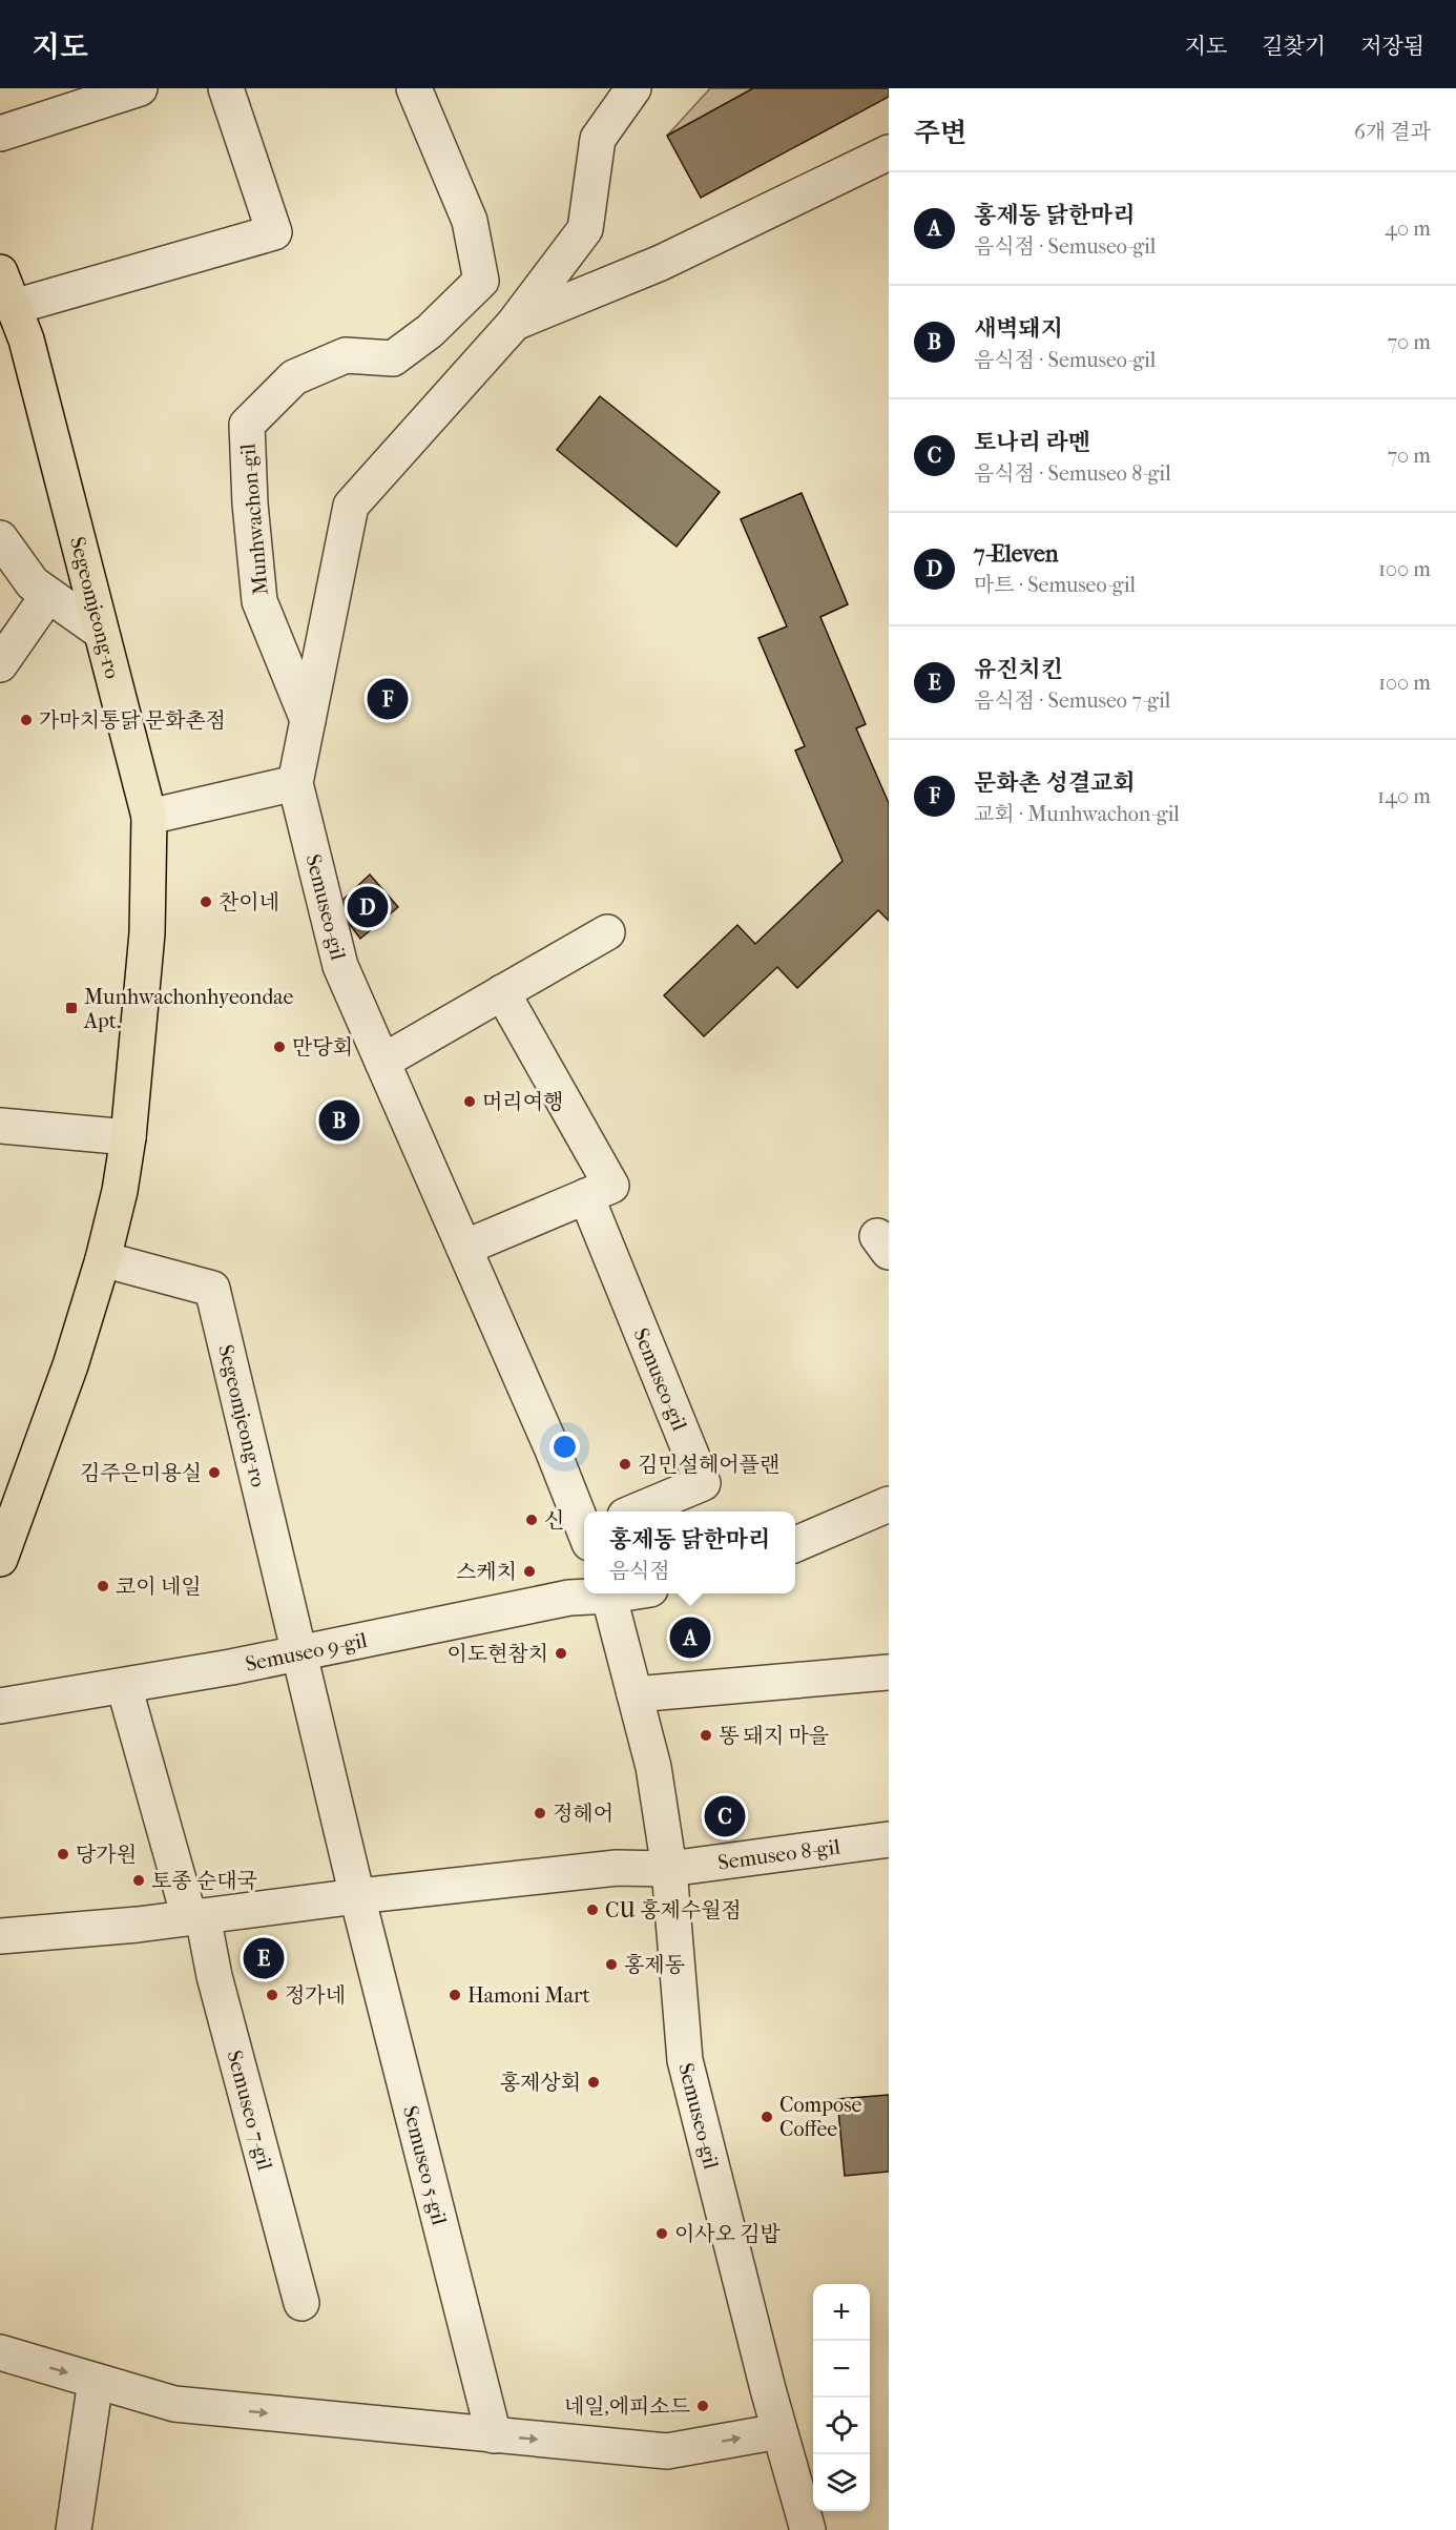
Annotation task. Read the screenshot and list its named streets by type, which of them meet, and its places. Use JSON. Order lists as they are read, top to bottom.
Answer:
{
  "streets": {
    "main road": ["Segeomjeong-ro"],
    "street": [
      "Munhwachon-gil",
      "Semuseo-gil",
      "Semuseo 9-gil",
      "Semuseo 8-gil",
      "Semuseo 7-gil",
      "Semuseo 5-gil"
    ]
  },
  "crossings": [
    ["Segeomjeong-ro", "Semuseo 9-gil"],
    ["Semuseo-gil", "Semuseo 8-gil"],
    ["Semuseo 9-gil", "Semuseo 7-gil"]
  ],
  "places": {
    "other": [
      "가마치통닭 문화촌점",
      "찬이네",
      "만당회",
      "머리여행",
      "김민설헤어플랜",
      "김주은미용실",
      "신",
      "스케치",
      "코이 네일",
      "이도현참치",
      "똥 돼지 마을",
      "정헤어",
      "당가원",
      "토종 순대국",
      "CU 홍제수월점",
      "홍제동",
      "정가네",
      "Hamoni Mart",
      "홍제상회",
      "Compose Coffee",
      "이사오 김밥",
      "네일,에피소드"
    ],
    "transit": ["Munhwachonhyeondae Apt."]
  },
  "page": {
    "header": "지도",
    "nav": ["지도", "길찾기", "저장됨"],
    "heading": ["주변", "6개 결과"],
    "list": [
      {
        "mark": "A",
        "name": "홍제동 닭한마리",
        "note": "음식점 · Semuseo-gil",
        "value": "40 m"
      },
      {
        "mark": "B",
        "name": "새벽돼지",
        "note": "음식점 · Semuseo-gil",
        "value": "70 m"
      },
      {
        "mark": "C",
        "name": "토나리 라멘",
        "note": "음식점 · Semuseo 8-gil",
        "value": "70 m"
      },
      {
        "mark": "D",
        "name": "7-Eleven",
        "note": "마트 · Semuseo-gil",
        "value": "100 m"
      },
      {
        "mark": "E",
        "name": "유진치킨",
        "note": "음식점 · Semuseo 7-gil",
        "value": "100 m"
      },
      {
        "mark": "F",
        "name": "문화촌 성결교회",
        "note": "교회 · Munhwachon-gil",
        "value": "140 m"
      }
    ],
    "pins": [
      "F",
      "D",
      "B",
      "A",
      "C",
      "E"
    ],
    "popup": ["홍제동 닭한마리", "음식점"],
    "map_buttons": ["+", "−"]
  }
}
